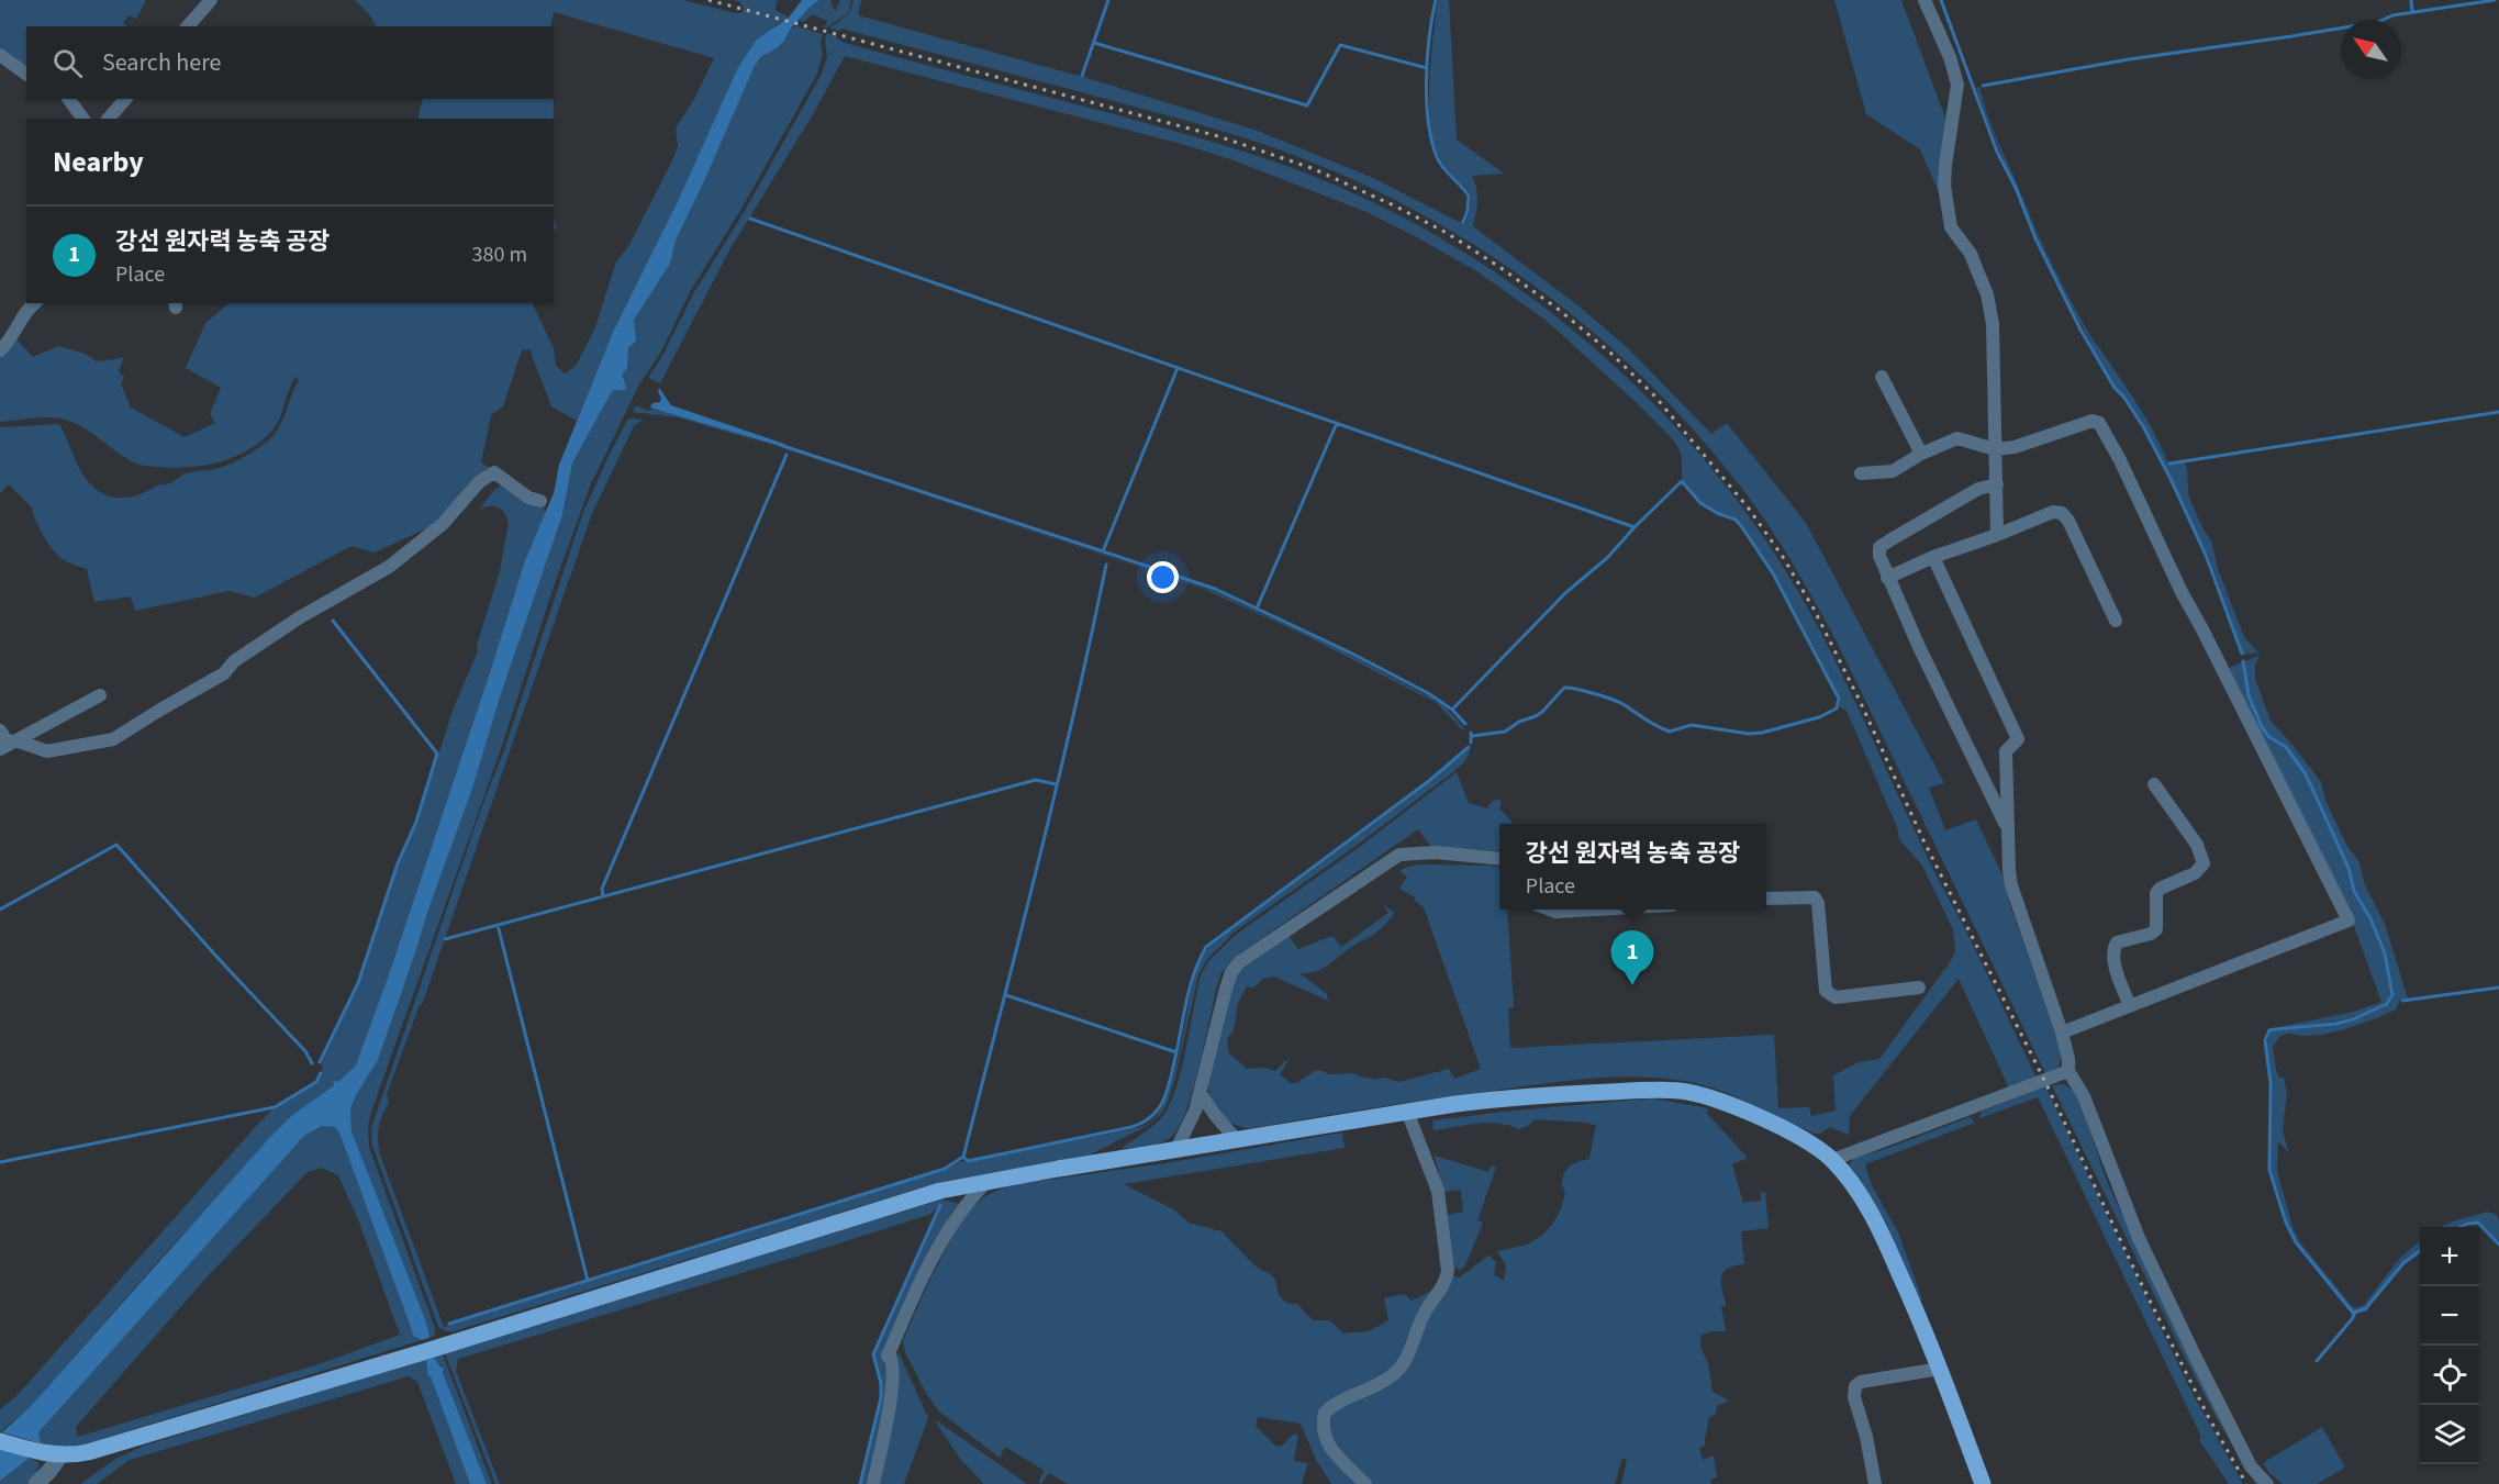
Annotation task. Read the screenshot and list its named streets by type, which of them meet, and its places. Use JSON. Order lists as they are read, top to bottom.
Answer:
{
  "north": "top left",
  "page": {
    "search": "Search here",
    "heading": "Nearby",
    "list": [
      {
        "mark": "1",
        "name": "강선 원자력 농축 공장",
        "note": "Place",
        "value": "380 m"
      }
    ],
    "popup": ["강선 원자력 농축 공장", "Place"],
    "pins": "1",
    "map_buttons": ["+", "−"]
  }
}
